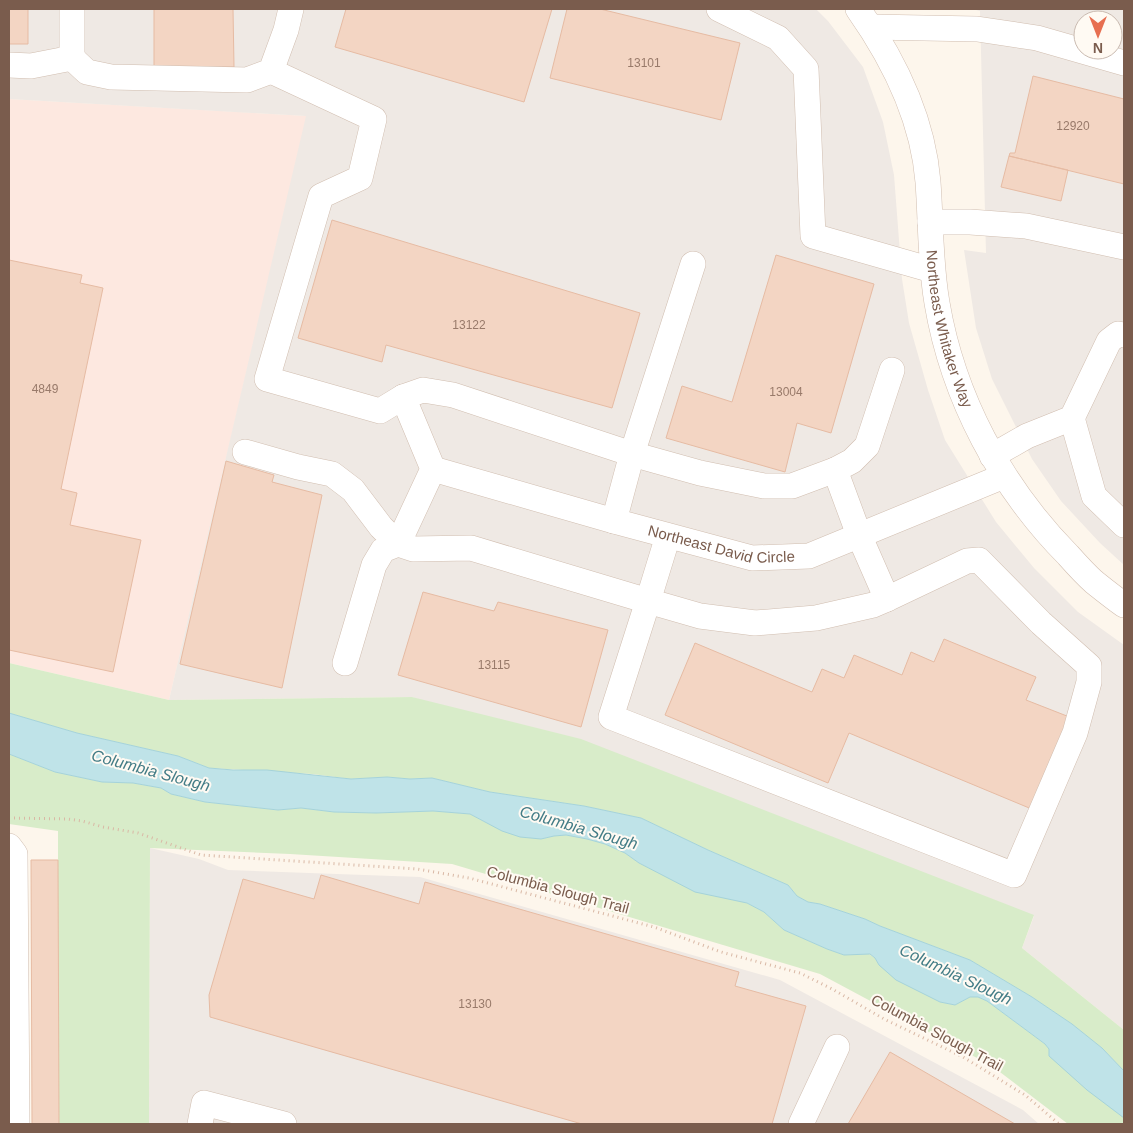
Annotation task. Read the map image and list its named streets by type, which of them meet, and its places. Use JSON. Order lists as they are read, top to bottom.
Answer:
{
  "streets": {
    "street": ["Northeast Whitaker Way", "Northeast David Circle"],
    "path": ["Columbia Slough Trail"]
  },
  "crossings": [
    ["Northeast Whitaker Way", "Northeast David Circle"]
  ],
  "water": ["Columbia Slough"],
  "house_numbers": [
    "13101",
    "12920",
    "13122",
    "4849",
    "13004",
    "13115",
    "13130"
  ],
  "north": "bottom"
}
